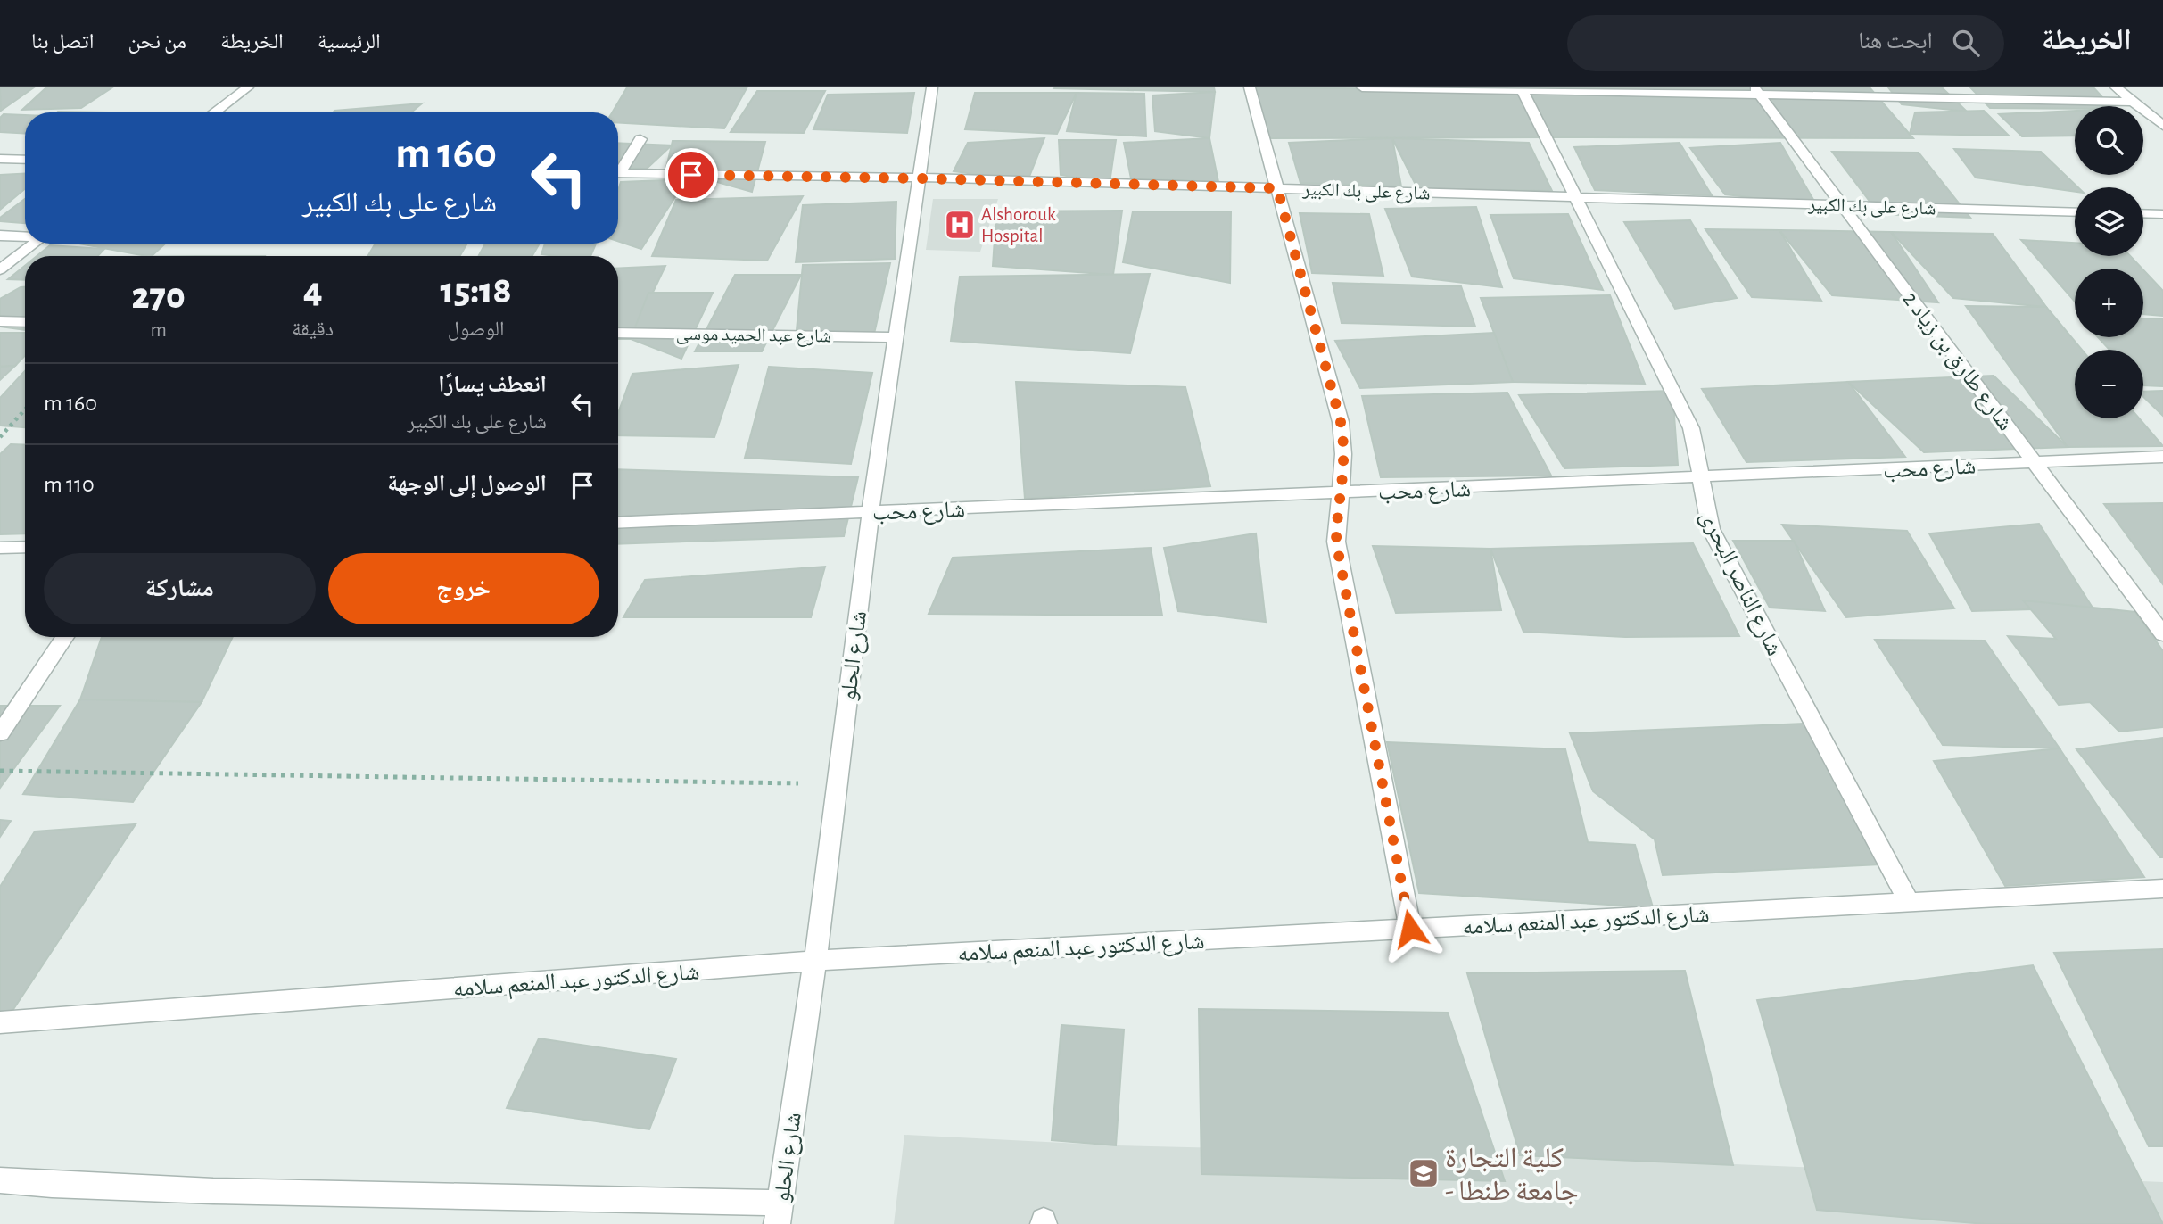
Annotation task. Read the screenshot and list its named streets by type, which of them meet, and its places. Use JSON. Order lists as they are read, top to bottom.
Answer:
{
  "streets": {
    "street": [
      "شارع على بك الكبير",
      "شارع عبد الحميد موسى",
      "شارع طارق بن زياد 2",
      "شارع محب",
      "شارع الناصر البحرى",
      "شارع الحلو",
      "شارع الدكتور عبد المنعم سلامه"
    ]
  },
  "crossings": [
    ["شارع على بك الكبير", "شارع طارق بن زياد 2"],
    ["شارع على بك الكبير", "شارع الناصر البحرى"],
    ["شارع على بك الكبير", "شارع الحلو"],
    ["شارع عبد الحميد موسى", "شارع الحلو"],
    ["شارع طارق بن زياد 2", "شارع محب"],
    ["شارع محب", "شارع الناصر البحرى"],
    ["شارع محب", "شارع الحلو"],
    ["شارع الناصر البحرى", "شارع الدكتور عبد المنعم سلامه"],
    ["شارع الحلو", "شارع الدكتور عبد المنعم سلامه"]
  ],
  "places": {
    "hospital": ["Alshorouk Hospital"],
    "school or university": ["كلية التجارة - جامعة طنطا"]
  },
  "page": {
    "header": "الخريطة",
    "search": "ابحث هنا",
    "nav": [
      "الرئيسية",
      "الخريطة",
      "من نحن",
      "اتصل بنا"
    ],
    "map_buttons": ["+", "−"],
    "turn": ["160 m", "شارع على بك الكبير"],
    "eta": [
      "15:18",
      "الوصول",
      "4",
      "دقيقة",
      "270",
      "m"
    ],
    "list": [
      {
        "name": "انعطف يسارًا",
        "note": "شارع على بك الكبير",
        "value": "160 m"
      },
      {
        "name": "الوصول إلى الوجهة",
        "value": "110 m"
      }
    ],
    "buttons": ["خروج", "مشاركة"]
  }
}
